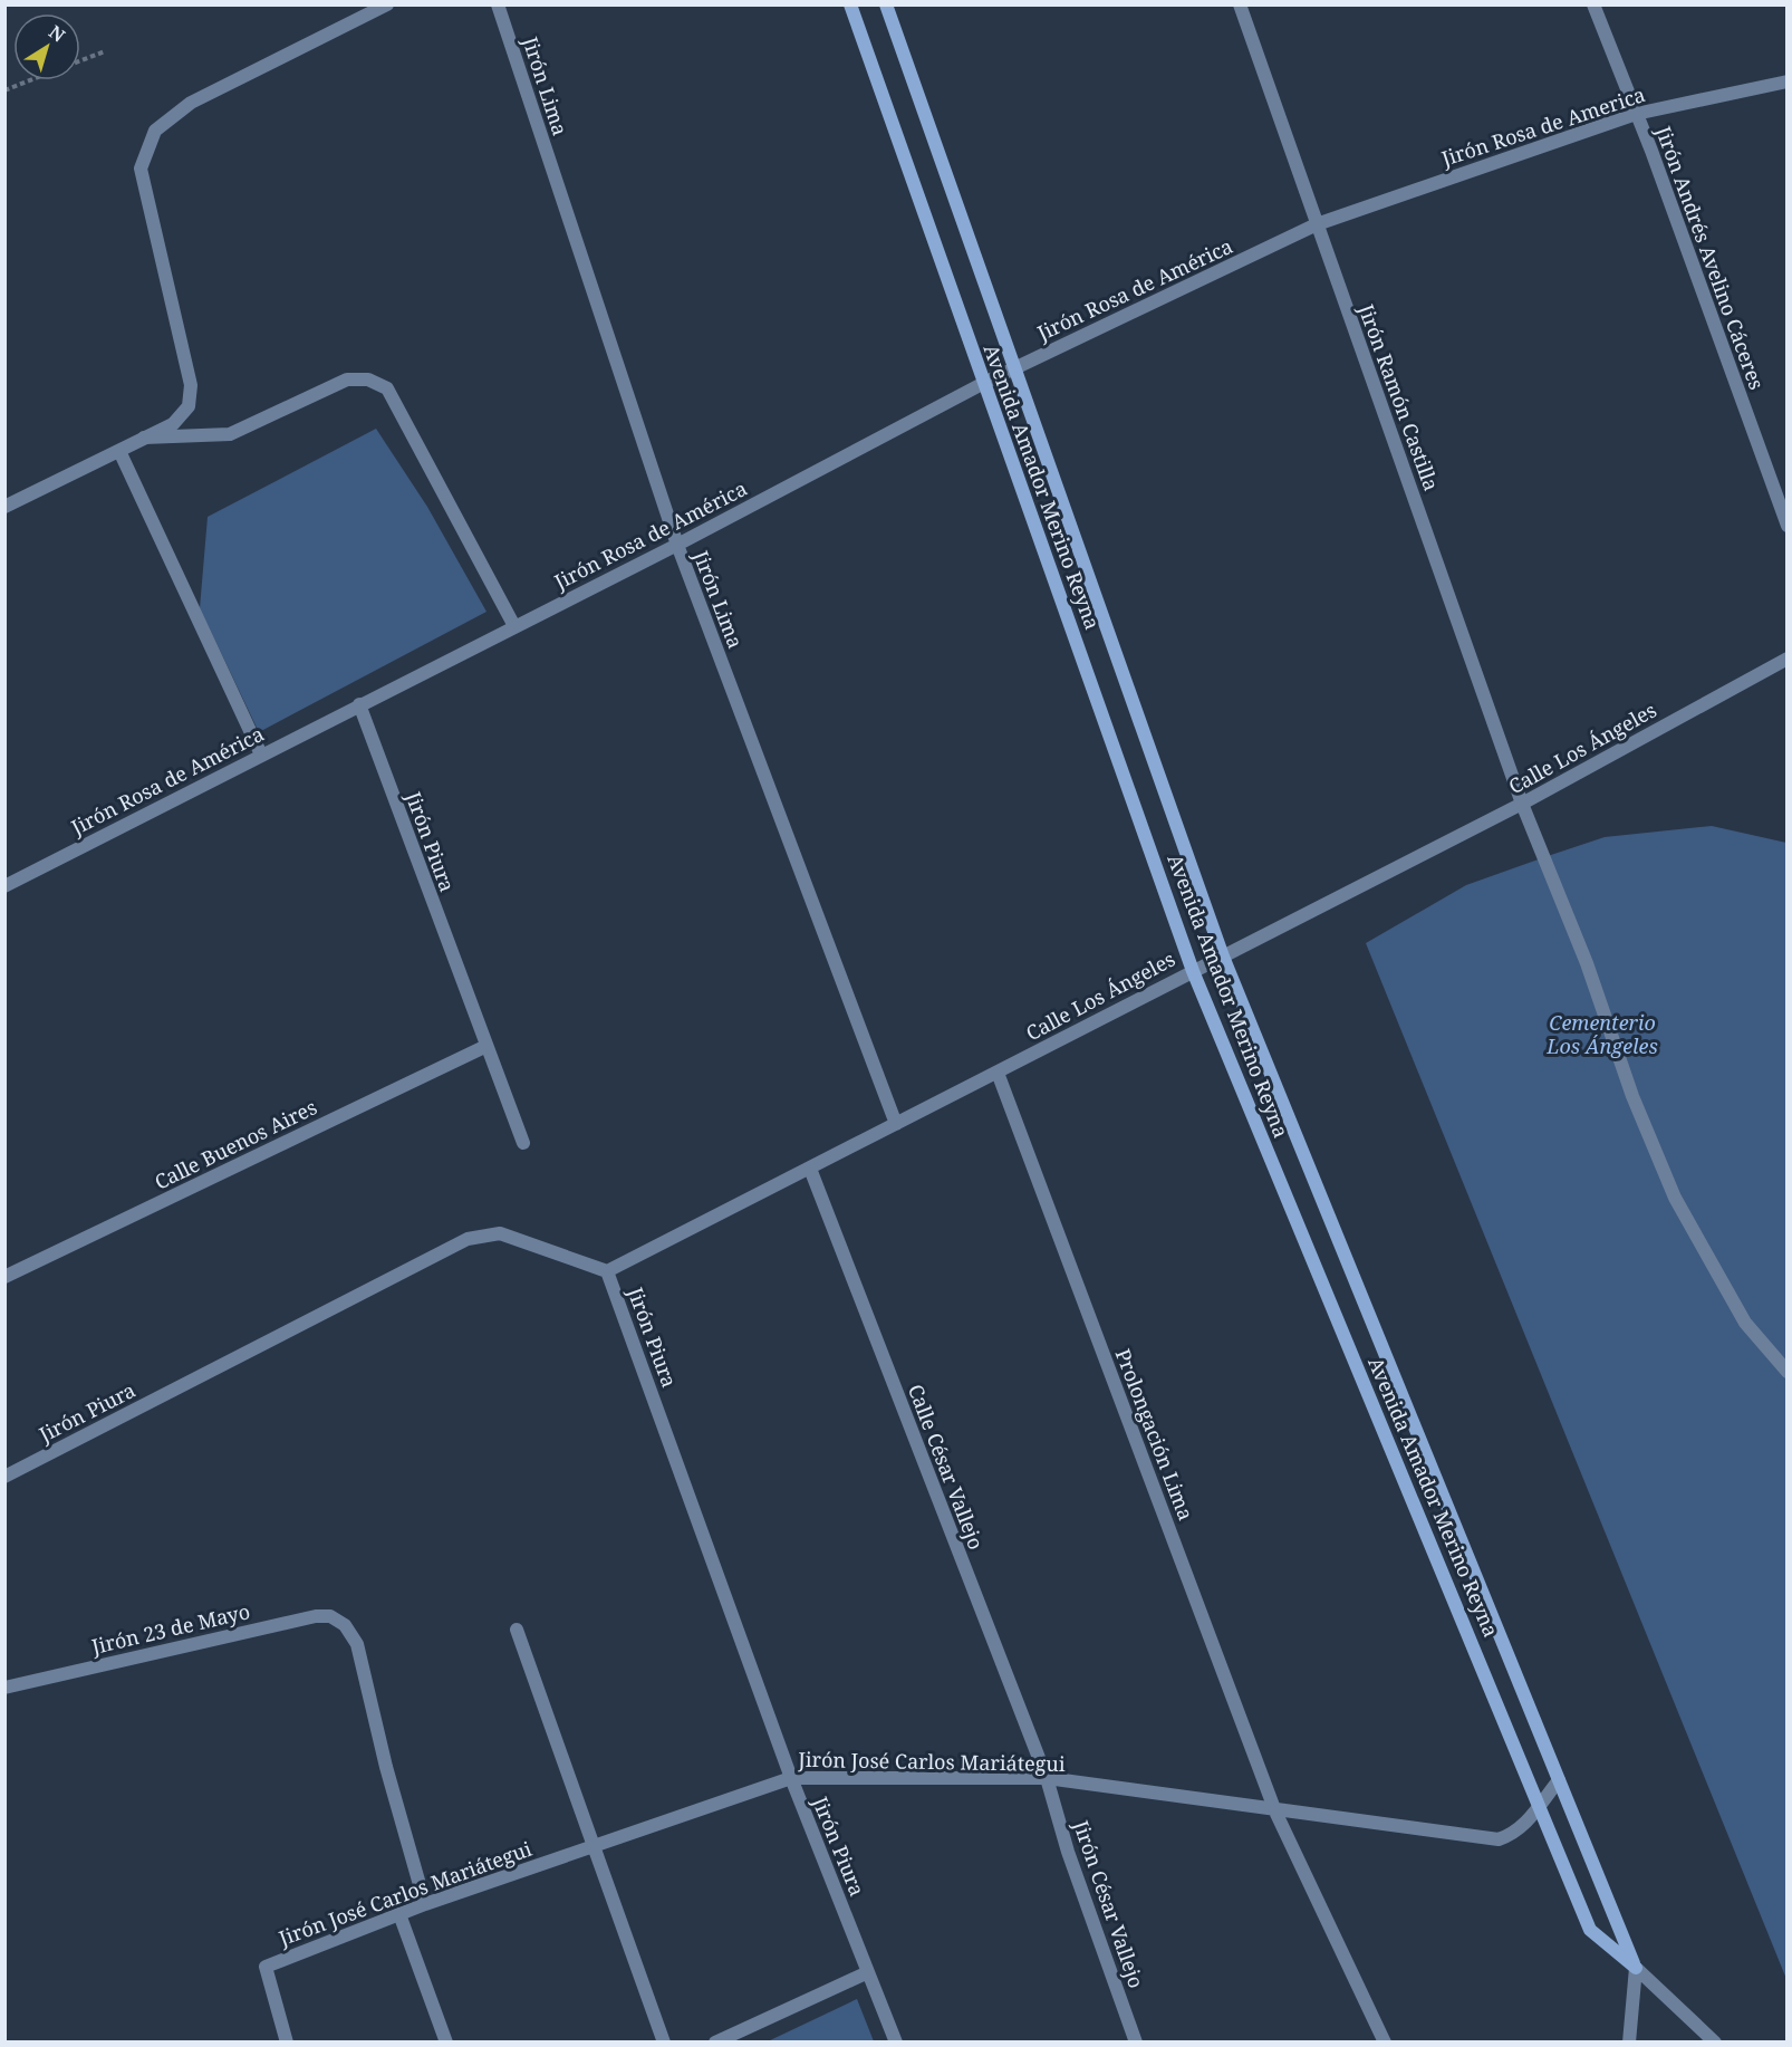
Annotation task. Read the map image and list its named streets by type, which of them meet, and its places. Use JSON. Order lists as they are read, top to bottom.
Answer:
{
  "streets": {
    "street": [
      "Jirón Lima",
      "Jirón Rosa de America",
      "Jirón Andrés Avelino Cáceres",
      "Jirón Rosa de América",
      "Jirón Ramón Castilla",
      "Avenida Amador Merino Reyna",
      "Calle Los Ángeles",
      "Jirón Piura",
      "Calle Buenos Aires",
      "Prolongación Lima",
      "Calle César Vallejo",
      "Jirón 23 de Mayo",
      "Jirón José Carlos Mariátegui",
      "Jirón César Vallejo"
    ]
  },
  "crossings": [
    ["Jirón Lima", "Jirón Rosa de América"],
    ["Jirón Lima", "Calle Los Ángeles"],
    ["Jirón Rosa de America", "Jirón Andrés Avelino Cáceres"],
    ["Jirón Rosa de America", "Jirón Rosa de América"],
    ["Jirón Rosa de America", "Jirón Ramón Castilla"],
    ["Jirón Rosa de América", "Jirón Ramón Castilla"],
    ["Jirón Rosa de América", "Avenida Amador Merino Reyna"],
    ["Jirón Rosa de América", "Jirón Piura"],
    ["Jirón Ramón Castilla", "Calle Los Ángeles"],
    ["Avenida Amador Merino Reyna", "Calle Los Ángeles"],
    ["Avenida Amador Merino Reyna", "Jirón José Carlos Mariátegui"],
    ["Calle Los Ángeles", "Jirón Piura"],
    ["Calle Los Ángeles", "Prolongación Lima"],
    ["Calle Los Ángeles", "Calle César Vallejo"],
    ["Jirón Piura", "Calle Buenos Aires"],
    ["Jirón Piura", "Jirón José Carlos Mariátegui"],
    ["Prolongación Lima", "Jirón José Carlos Mariátegui"],
    ["Calle César Vallejo", "Jirón José Carlos Mariátegui"],
    ["Calle César Vallejo", "Jirón César Vallejo"],
    ["Jirón 23 de Mayo", "Jirón José Carlos Mariátegui"],
    ["Jirón José Carlos Mariátegui", "Jirón César Vallejo"]
  ],
  "parks": ["Cementerio Los Ángeles"],
  "north": "top right"
}
